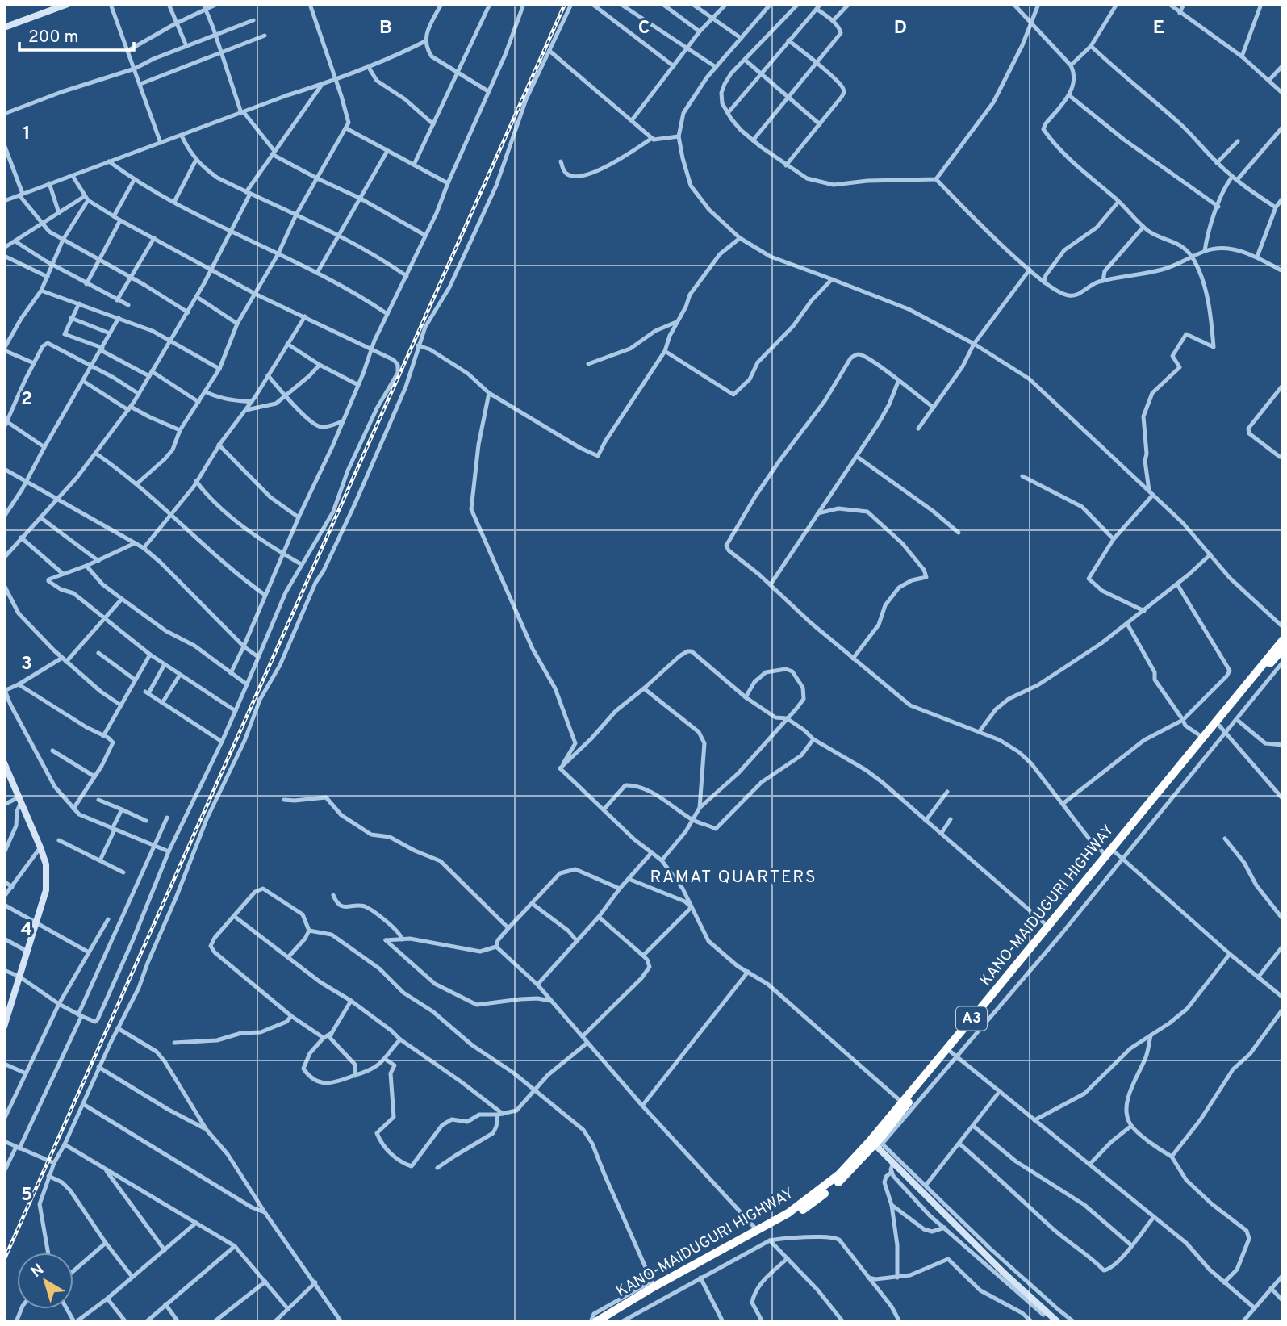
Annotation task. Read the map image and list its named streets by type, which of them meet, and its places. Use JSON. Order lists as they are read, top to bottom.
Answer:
{
  "streets": {
    "highway": ["KANO-MAIDUGURI HIGHWAY", "A3"]
  },
  "districts": ["RAMAT QUARTERS"],
  "scale_bar": "200 m",
  "north": "top left",
  "grid": {
    "columns": [
      "B",
      "C",
      "D",
      "E"
    ],
    "rows": [
      "1",
      "2",
      "3",
      "4",
      "5"
    ]
  }
}
